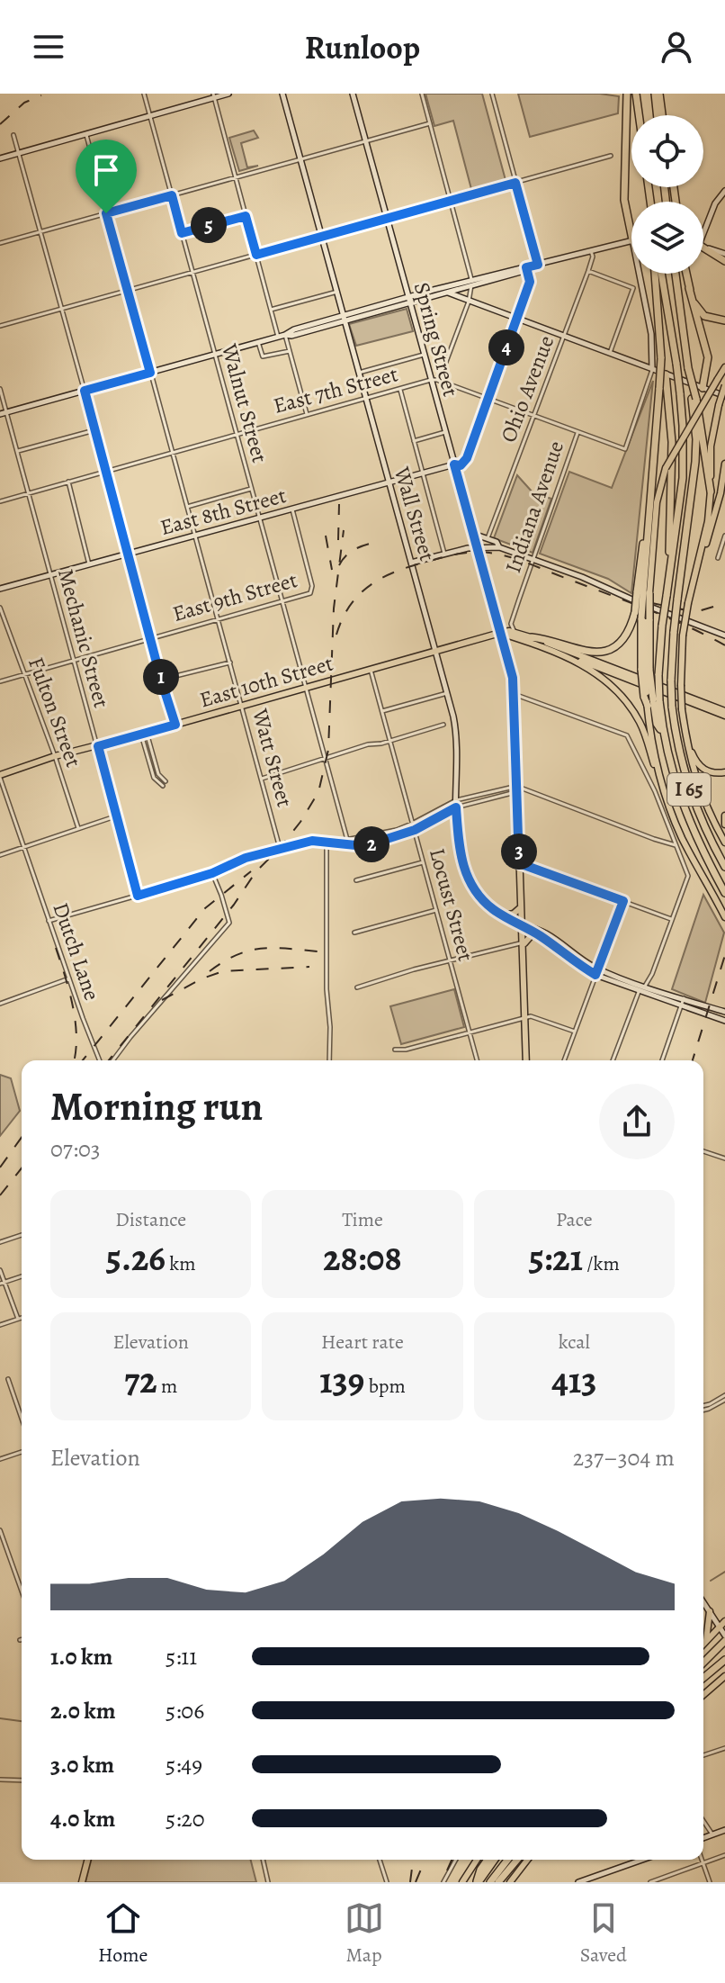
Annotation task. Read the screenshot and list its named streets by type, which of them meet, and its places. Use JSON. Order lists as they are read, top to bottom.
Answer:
{
  "streets": {
    "highway": ["I 65"],
    "main road": ["Spring Street", "East 10th Street"],
    "street": [
      "Ohio Avenue",
      "East 7th Street",
      "Walnut Street",
      "Indiana Avenue",
      "East 8th Street",
      "Wall Street",
      "East 9th Street",
      "Mechanic Street",
      "Fulton Street",
      "Watt Street",
      "Locust Street",
      "Dutch Lane"
    ]
  },
  "crossings": [
    ["Spring Street", "East 7th Street"],
    ["Spring Street", "East 8th Street"],
    ["Spring Street", "Wall Street"],
    ["Spring Street", "East 10th Street"],
    ["East 7th Street", "Walnut Street"],
    ["East 7th Street", "Wall Street"],
    ["East 7th Street", "Mechanic Street"],
    ["East 7th Street", "Watt Street"],
    ["Walnut Street", "East 8th Street"],
    ["Walnut Street", "East 9th Street"],
    ["Walnut Street", "East 10th Street"],
    ["Indiana Avenue", "East 10th Street"],
    ["East 8th Street", "Wall Street"],
    ["East 8th Street", "East 9th Street"],
    ["East 8th Street", "Mechanic Street"],
    ["East 8th Street", "Watt Street"],
    ["Wall Street", "East 10th Street"],
    ["East 9th Street", "Mechanic Street"],
    ["East 9th Street", "Fulton Street"],
    ["East 9th Street", "Watt Street"],
    ["Mechanic Street", "East 10th Street"],
    ["East 10th Street", "Fulton Street"],
    ["East 10th Street", "Watt Street"],
    ["East 10th Street", "Locust Street"],
    ["East 10th Street", "Dutch Lane"]
  ],
  "page": {
    "header": "Runloop",
    "pins": [
      "5",
      "4",
      "1",
      "2",
      "3"
    ],
    "heading": ["Morning run", "07:03"],
    "stats": [
      ["Distance", "5.26 km"],
      ["Time", "28:08"],
      ["Pace", "5:21 /km"],
      ["Elevation", "72 m"],
      ["Heart rate", "139 bpm"],
      ["kcal", "413"]
    ],
    "chart": ["Elevation", "237–304 m"],
    "list": [
      {
        "name": "1.0 km",
        "note": "5:11"
      },
      {
        "name": "2.0 km",
        "note": "5:06"
      },
      {
        "name": "3.0 km",
        "note": "5:49"
      },
      {
        "name": "4.0 km",
        "note": "5:20"
      }
    ],
    "tabs": ["Home", "Map", "Saved"]
  }
}
